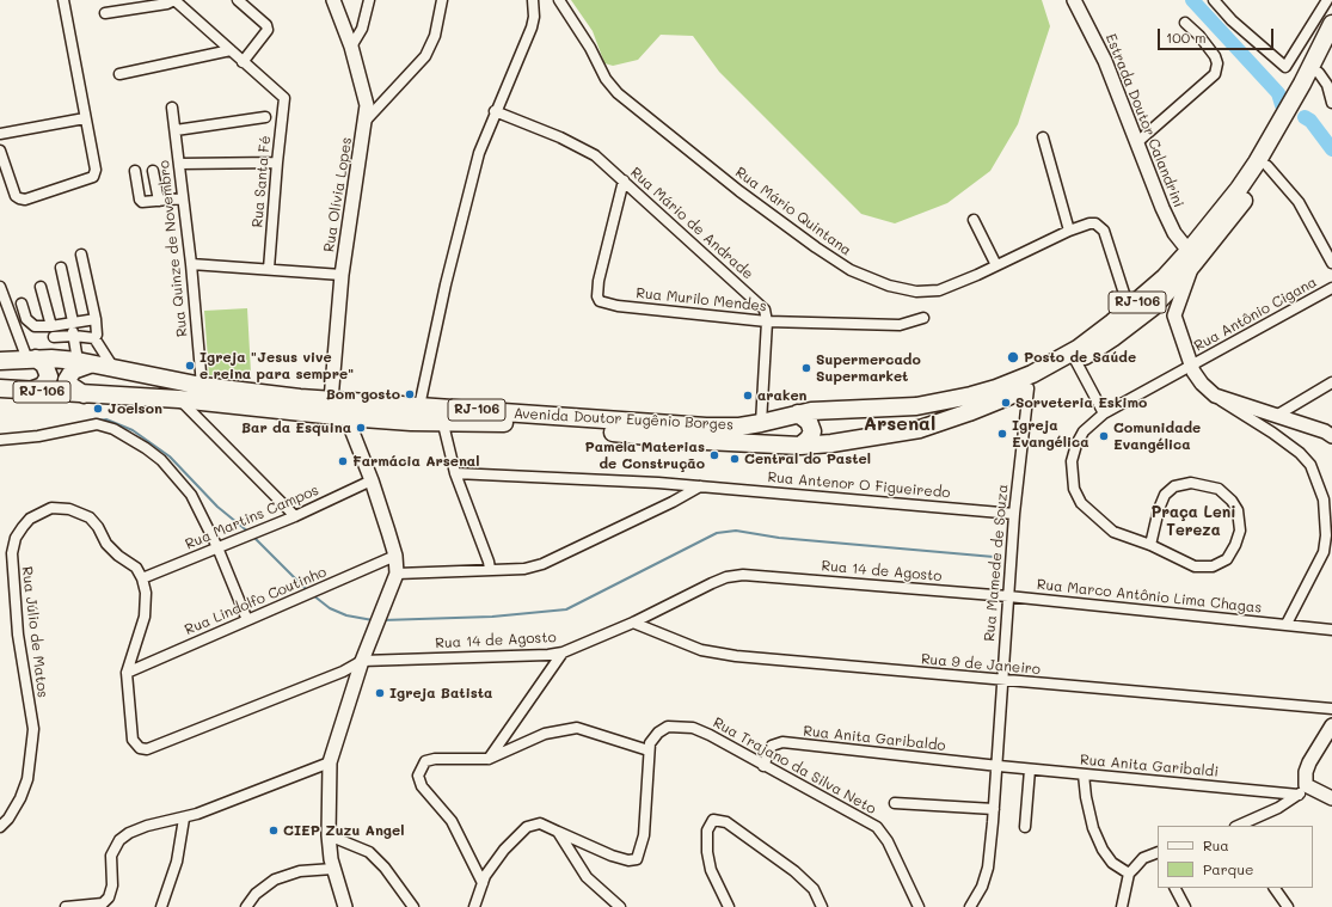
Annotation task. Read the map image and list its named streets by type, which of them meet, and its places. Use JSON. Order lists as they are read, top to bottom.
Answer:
{
  "streets": {
    "highway": ["RJ-106", "Avenida Doutor Eugênio Borges"],
    "street": [
      "Estrada Doutor Calandrini",
      "Rua Santa Fé",
      "Rua Olívia Lopes",
      "Rua Mário Quintana",
      "Rua Mário de Andrade",
      "Rua Quinze de Novembro",
      "Rua Murilo Mendes",
      "Rua Antônio Cigana",
      "Rua Antenor O Figueiredo",
      "Rua Martins Campos",
      "Rua Mamede de Souza",
      "Rua 14 de Agosto",
      "Rua Marco Antônio Lima Chagas",
      "Rua Lindolfo Coutinho",
      "Rua Júlio de Matos",
      "Rua 9 de Janeiro",
      "Rua Anita Garibaldo",
      "Rua Trajano da Silva Neto",
      "Rua Anita Garibaldi"
    ]
  },
  "crossings": [
    ["Estrada Doutor Calandrini", "Avenida Doutor Eugênio Borges"],
    ["Rua Olívia Lopes", "Avenida Doutor Eugênio Borges"],
    ["Rua Mário Quintana", "Avenida Doutor Eugênio Borges"],
    ["Rua Mário de Andrade", "Rua Murilo Mendes"],
    ["Rua Quinze de Novembro", "Avenida Doutor Eugênio Borges"],
    ["Avenida Doutor Eugênio Borges", "Rua Mamede de Souza"],
    ["Rua Antenor O Figueiredo", "Rua Mamede de Souza"],
    ["Rua Martins Campos", "Rua Júlio de Matos"],
    ["Rua Mamede de Souza", "Rua 14 de Agosto"],
    ["Rua Mamede de Souza", "Rua Marco Antônio Lima Chagas"],
    ["Rua Mamede de Souza", "Rua 9 de Janeiro"],
    ["Rua Mamede de Souza", "Rua Anita Garibaldo"],
    ["Rua Mamede de Souza", "Rua Anita Garibaldi"],
    ["Rua 14 de Agosto", "Rua Marco Antônio Lima Chagas"],
    ["Rua 14 de Agosto", "Rua Lindolfo Coutinho"],
    ["Rua 14 de Agosto", "Rua 9 de Janeiro"],
    ["Rua Anita Garibaldo", "Rua Trajano da Silva Neto"],
    ["Rua Anita Garibaldo", "Rua Anita Garibaldi"]
  ],
  "districts": ["Arsenal", "Praça Leni Tereza"],
  "places": [
    "Posto de Saúde",
    "Igreja \"Jesus vive e reina para sempre\"",
    "Supermercado Supermarket",
    "Bom gosto",
    "araken",
    "Sorveteria Eskimo",
    "Joelson",
    "Bar da Esquina",
    "Igreja Evangélica",
    "Comunidade Evangélica",
    "Pamela Materias de Construção",
    "Central do Pastel",
    "Farmácia Arsenal",
    "Igreja Batista",
    "CIEP Zuzu Angel"
  ],
  "legend": ["Rua", "Parque"],
  "scale_bar": "100 m"
}
